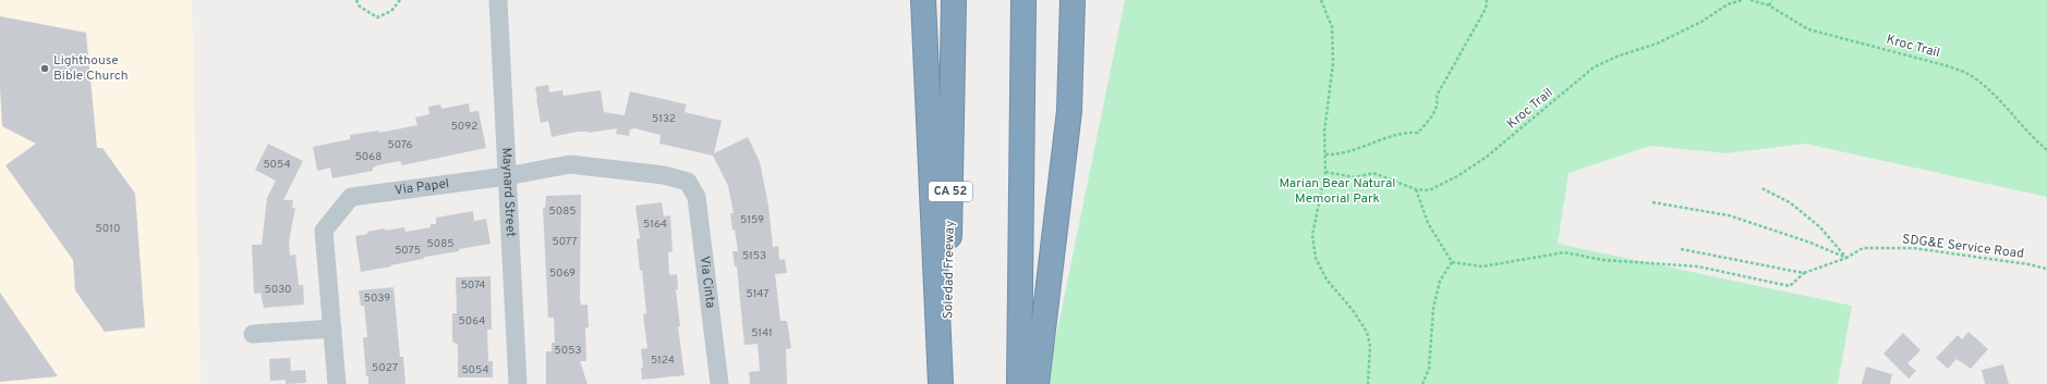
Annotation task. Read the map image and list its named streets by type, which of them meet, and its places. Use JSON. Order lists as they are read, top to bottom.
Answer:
{
  "streets": {
    "highway": ["CA 52", "Soledad Freeway"],
    "street": ["Via Papel", "Maynard Street", "Via Cinta"],
    "path": ["Kroc Trail", "SDG&E Service Road"]
  },
  "crossings": [
    ["Via Papel", "Maynard Street"],
    ["Via Papel", "Via Cinta"]
  ],
  "parks": ["Marian Bear Natural Memorial Park"],
  "places": ["Lighthouse Bible Church"],
  "house_numbers": [
    "5132",
    "5092",
    "5076",
    "5068",
    "5054",
    "5085",
    "5159",
    "5164",
    "5010",
    "5077",
    "5085",
    "5075",
    "5153",
    "5069",
    "5074",
    "5030",
    "5147",
    "5039",
    "5064",
    "5141",
    "5053",
    "5124",
    "5027",
    "5054"
  ]
}
